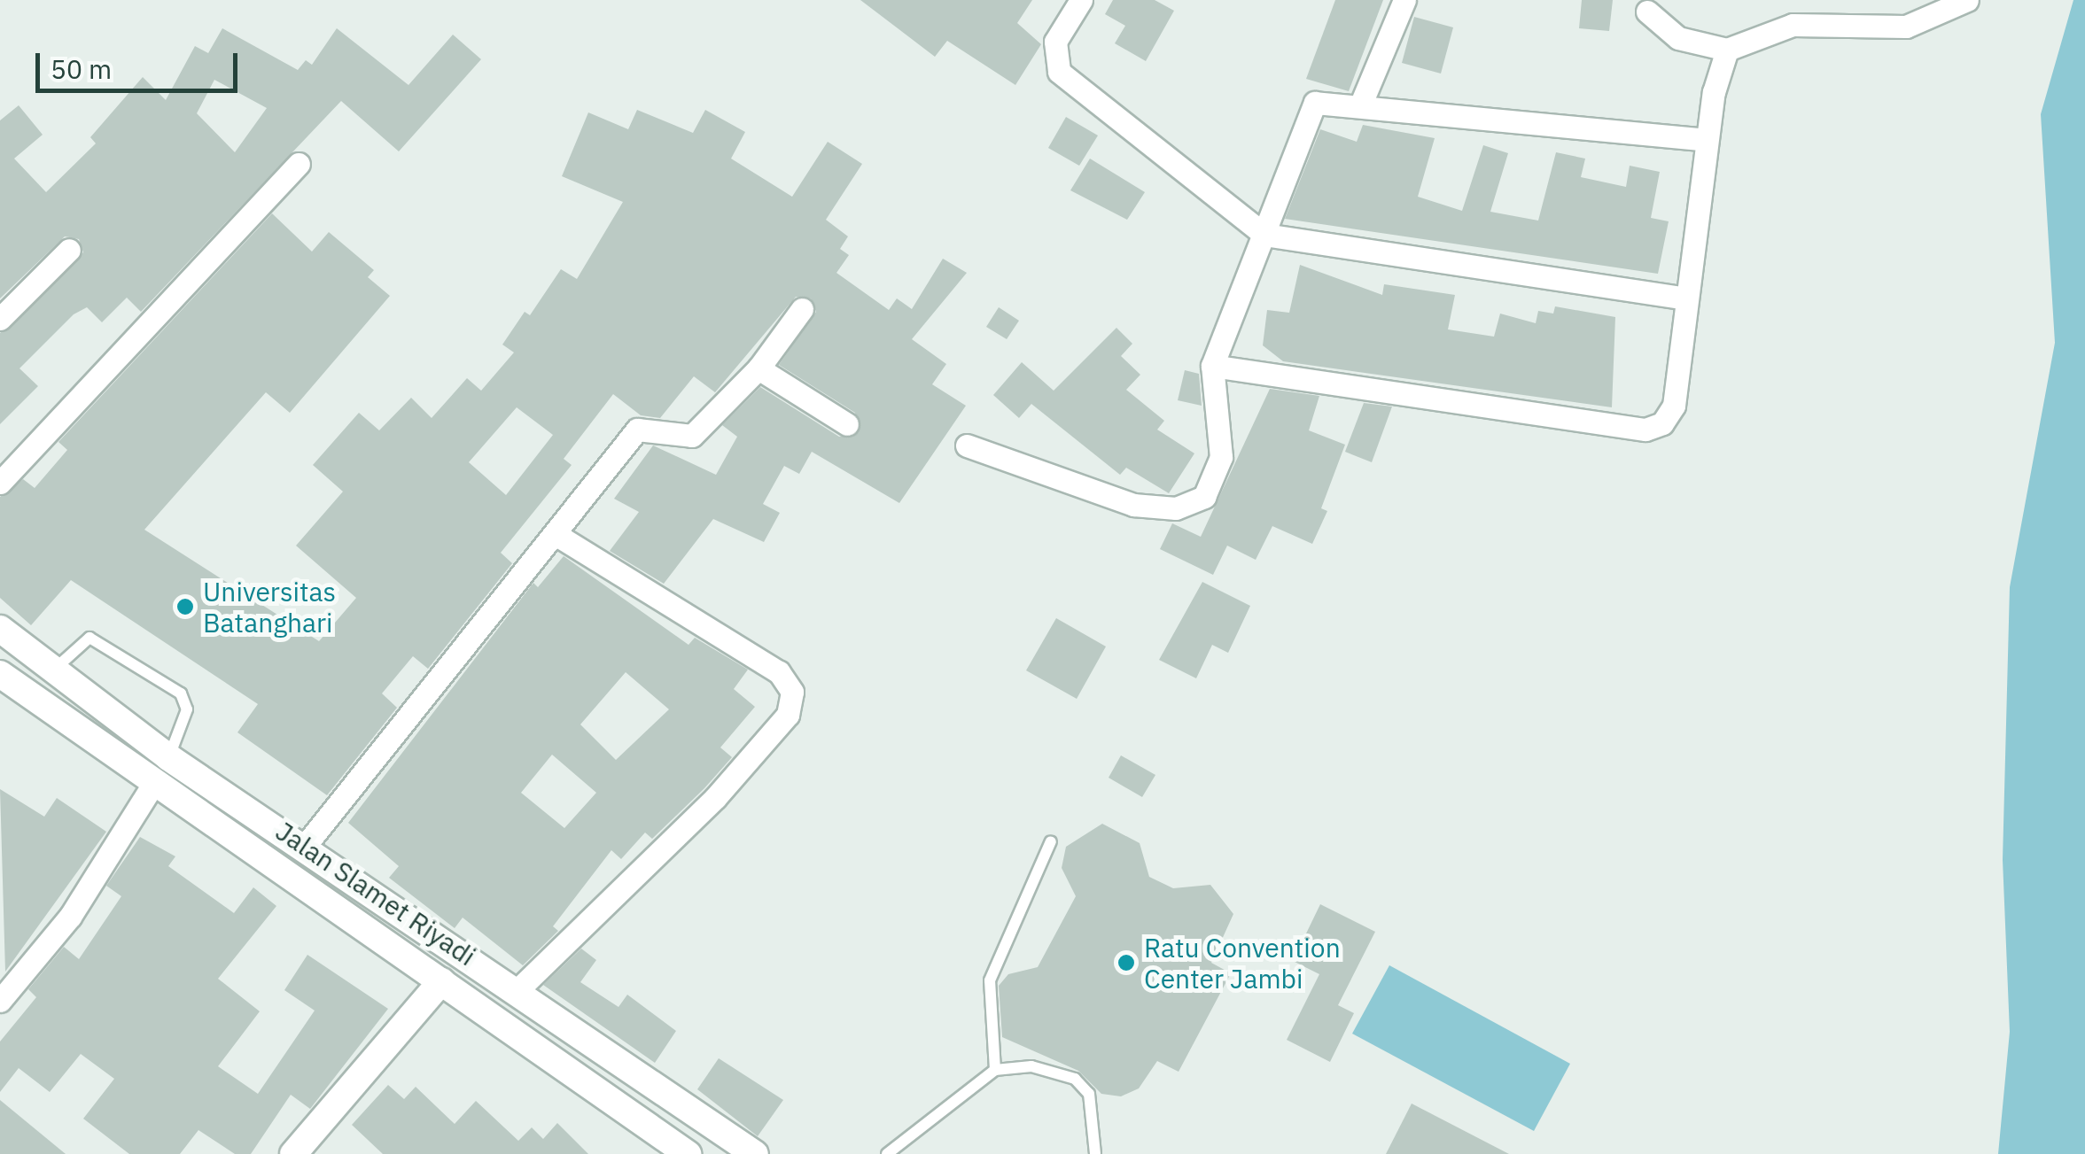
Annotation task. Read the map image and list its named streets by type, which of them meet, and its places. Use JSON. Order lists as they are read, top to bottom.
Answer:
{
  "streets": {
    "main road": ["Jalan Slamet Riyadi"]
  },
  "places": ["Universitas Batanghari", "Ratu Convention Center Jambi"],
  "scale_bar": "50 m"
}
